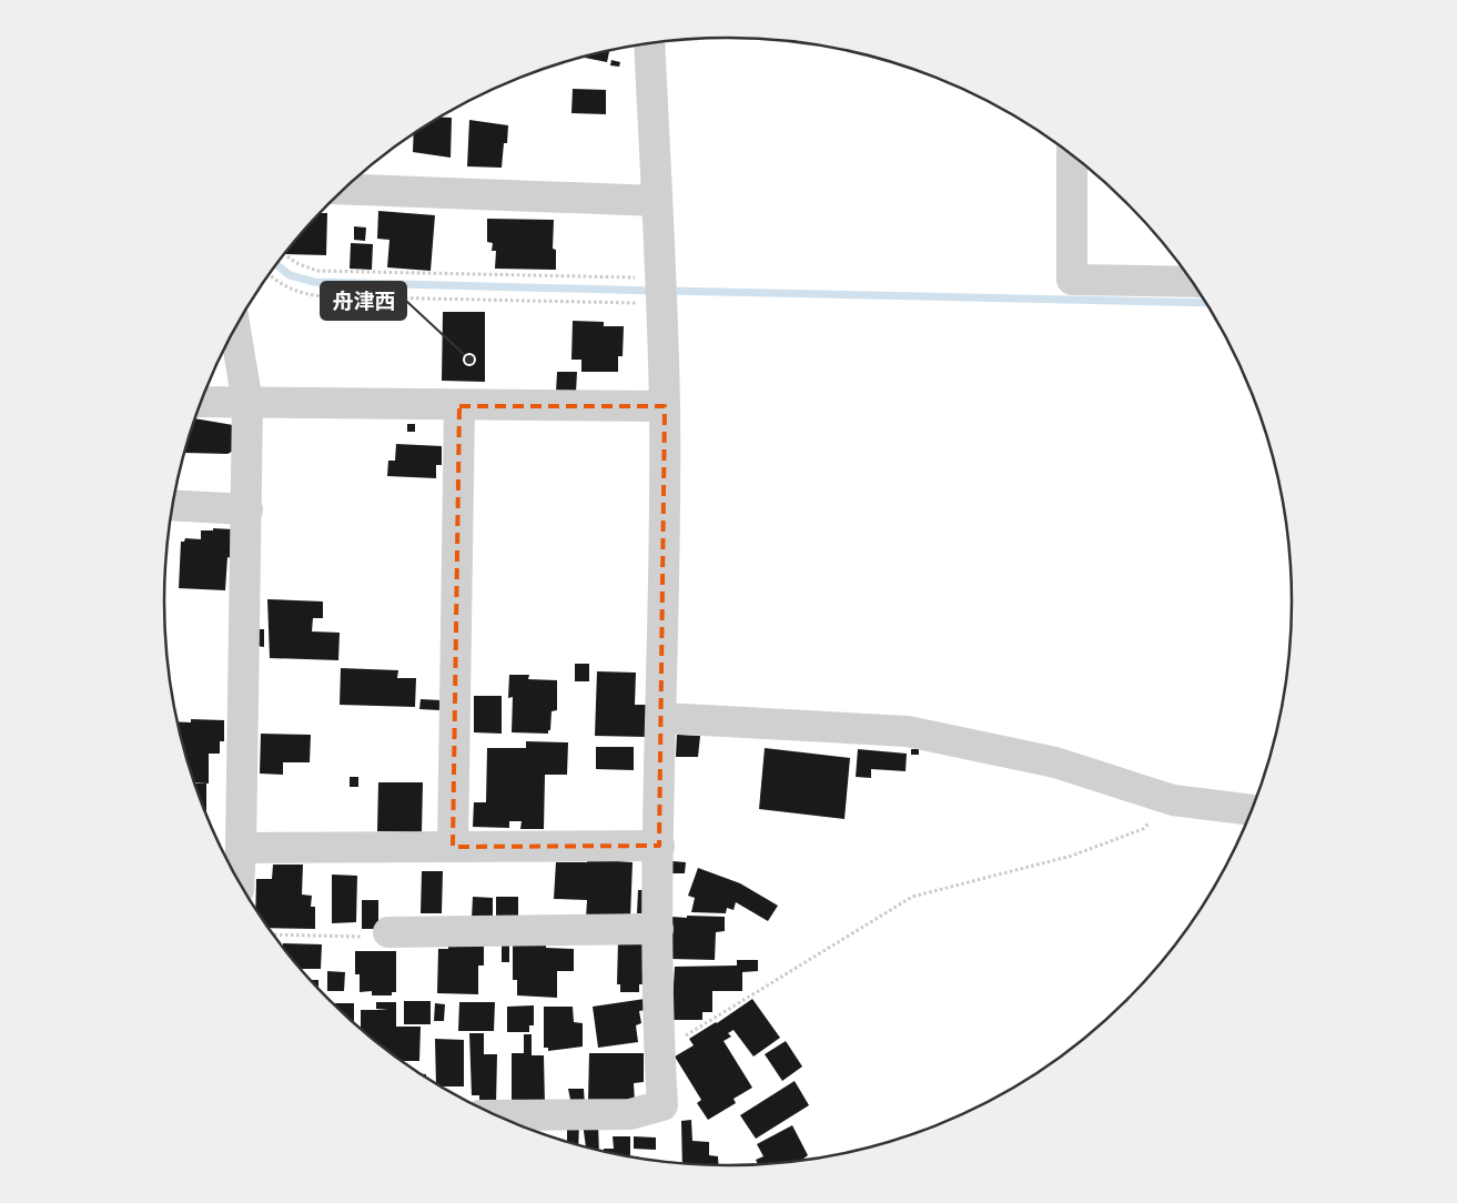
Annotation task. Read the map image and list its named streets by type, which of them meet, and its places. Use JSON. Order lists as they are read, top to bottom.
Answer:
{
  "places": ["舟津西"]
}
